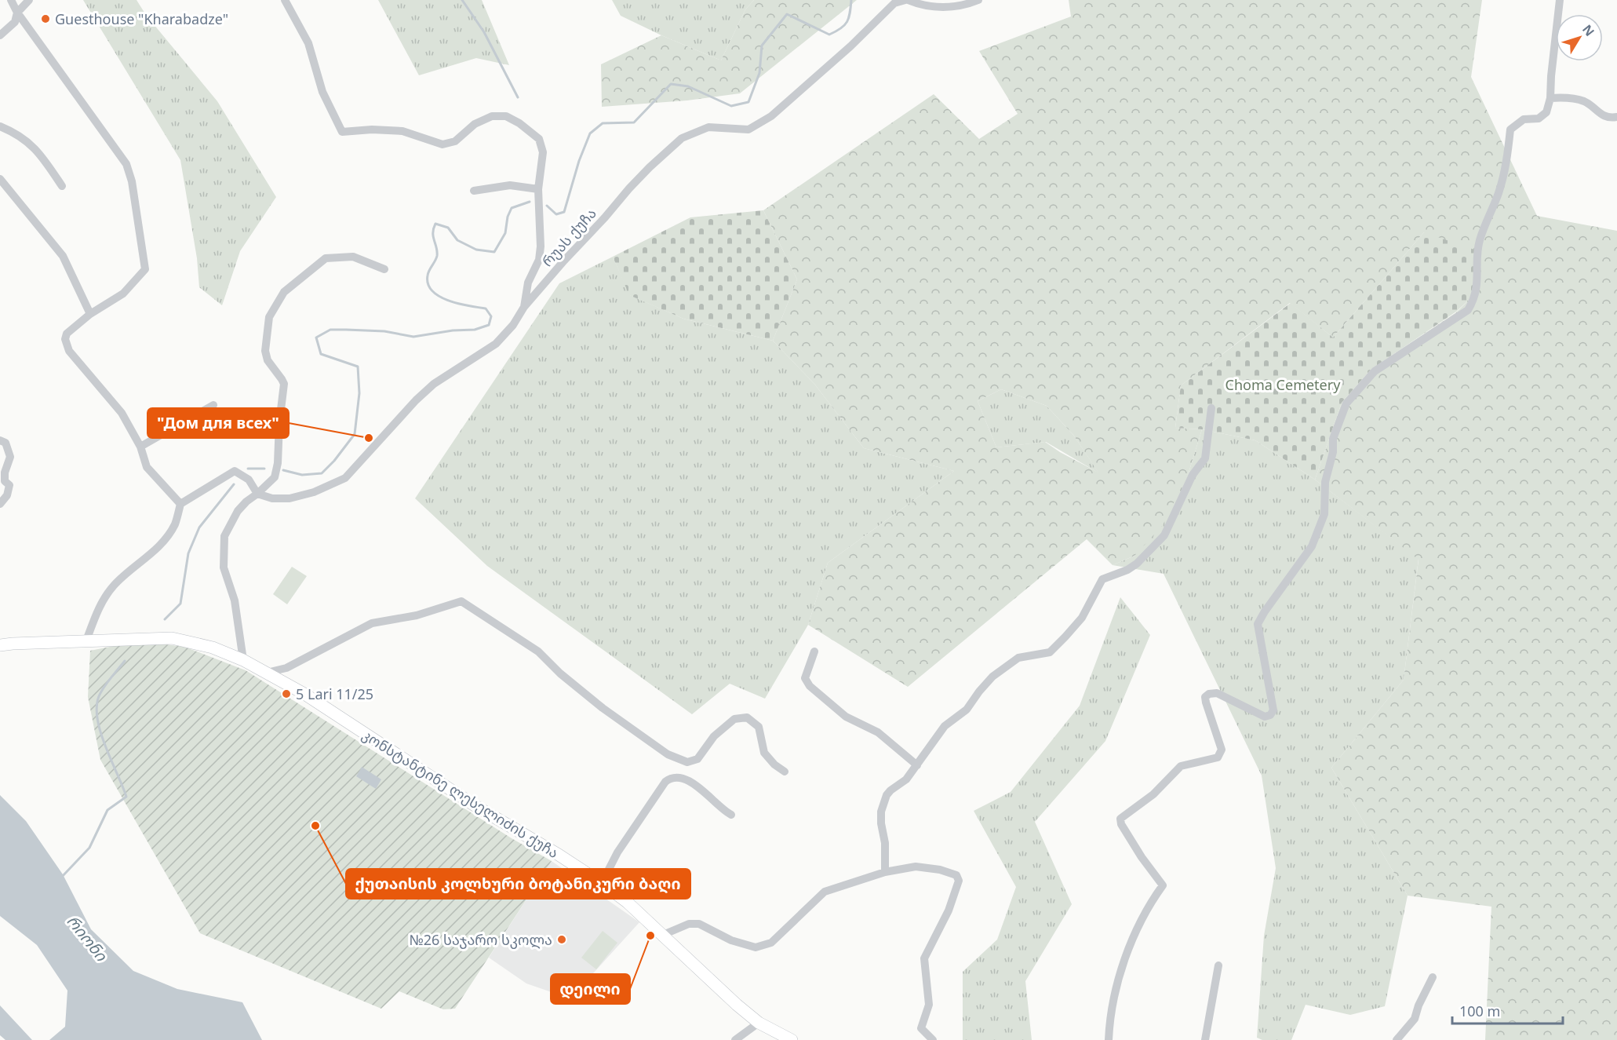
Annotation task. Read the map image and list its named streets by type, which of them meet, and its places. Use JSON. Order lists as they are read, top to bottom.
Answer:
{
  "streets": {
    "main road": ["კონსტანტინე ლესელიძის ქუჩა"],
    "street": ["რუას ქუჩა"]
  },
  "water": ["რიონი"],
  "parks": ["Choma Cemetery"],
  "places": [
    "Guesthouse \"Kharabadze\"",
    "\"Дом для всех\"",
    "5 Lari 11/25",
    "ქუთაისის კოლხური ბოტანიკური ბაღი",
    "დეილი",
    "№26 საჯარო სკოლა"
  ],
  "scale_bar": "100 m",
  "north": "top right"
}
